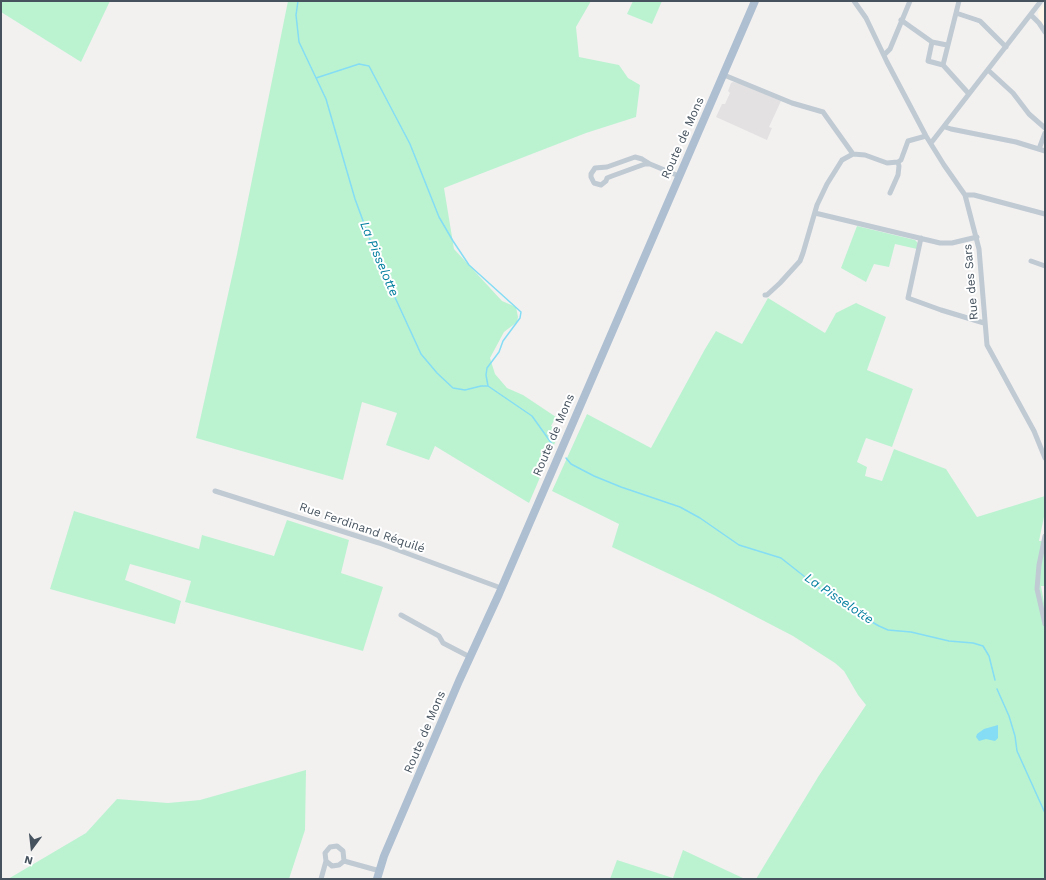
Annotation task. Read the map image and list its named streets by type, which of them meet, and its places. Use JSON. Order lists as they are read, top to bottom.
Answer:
{
  "streets": {
    "main road": ["Route de Mons"],
    "street": ["Rue des Sars", "Rue Ferdinand Réquilé"]
  },
  "crossings": [
    ["Route de Mons", "Rue Ferdinand Réquilé"]
  ],
  "water": ["La Pisselotte"],
  "north": "bottom"
}
